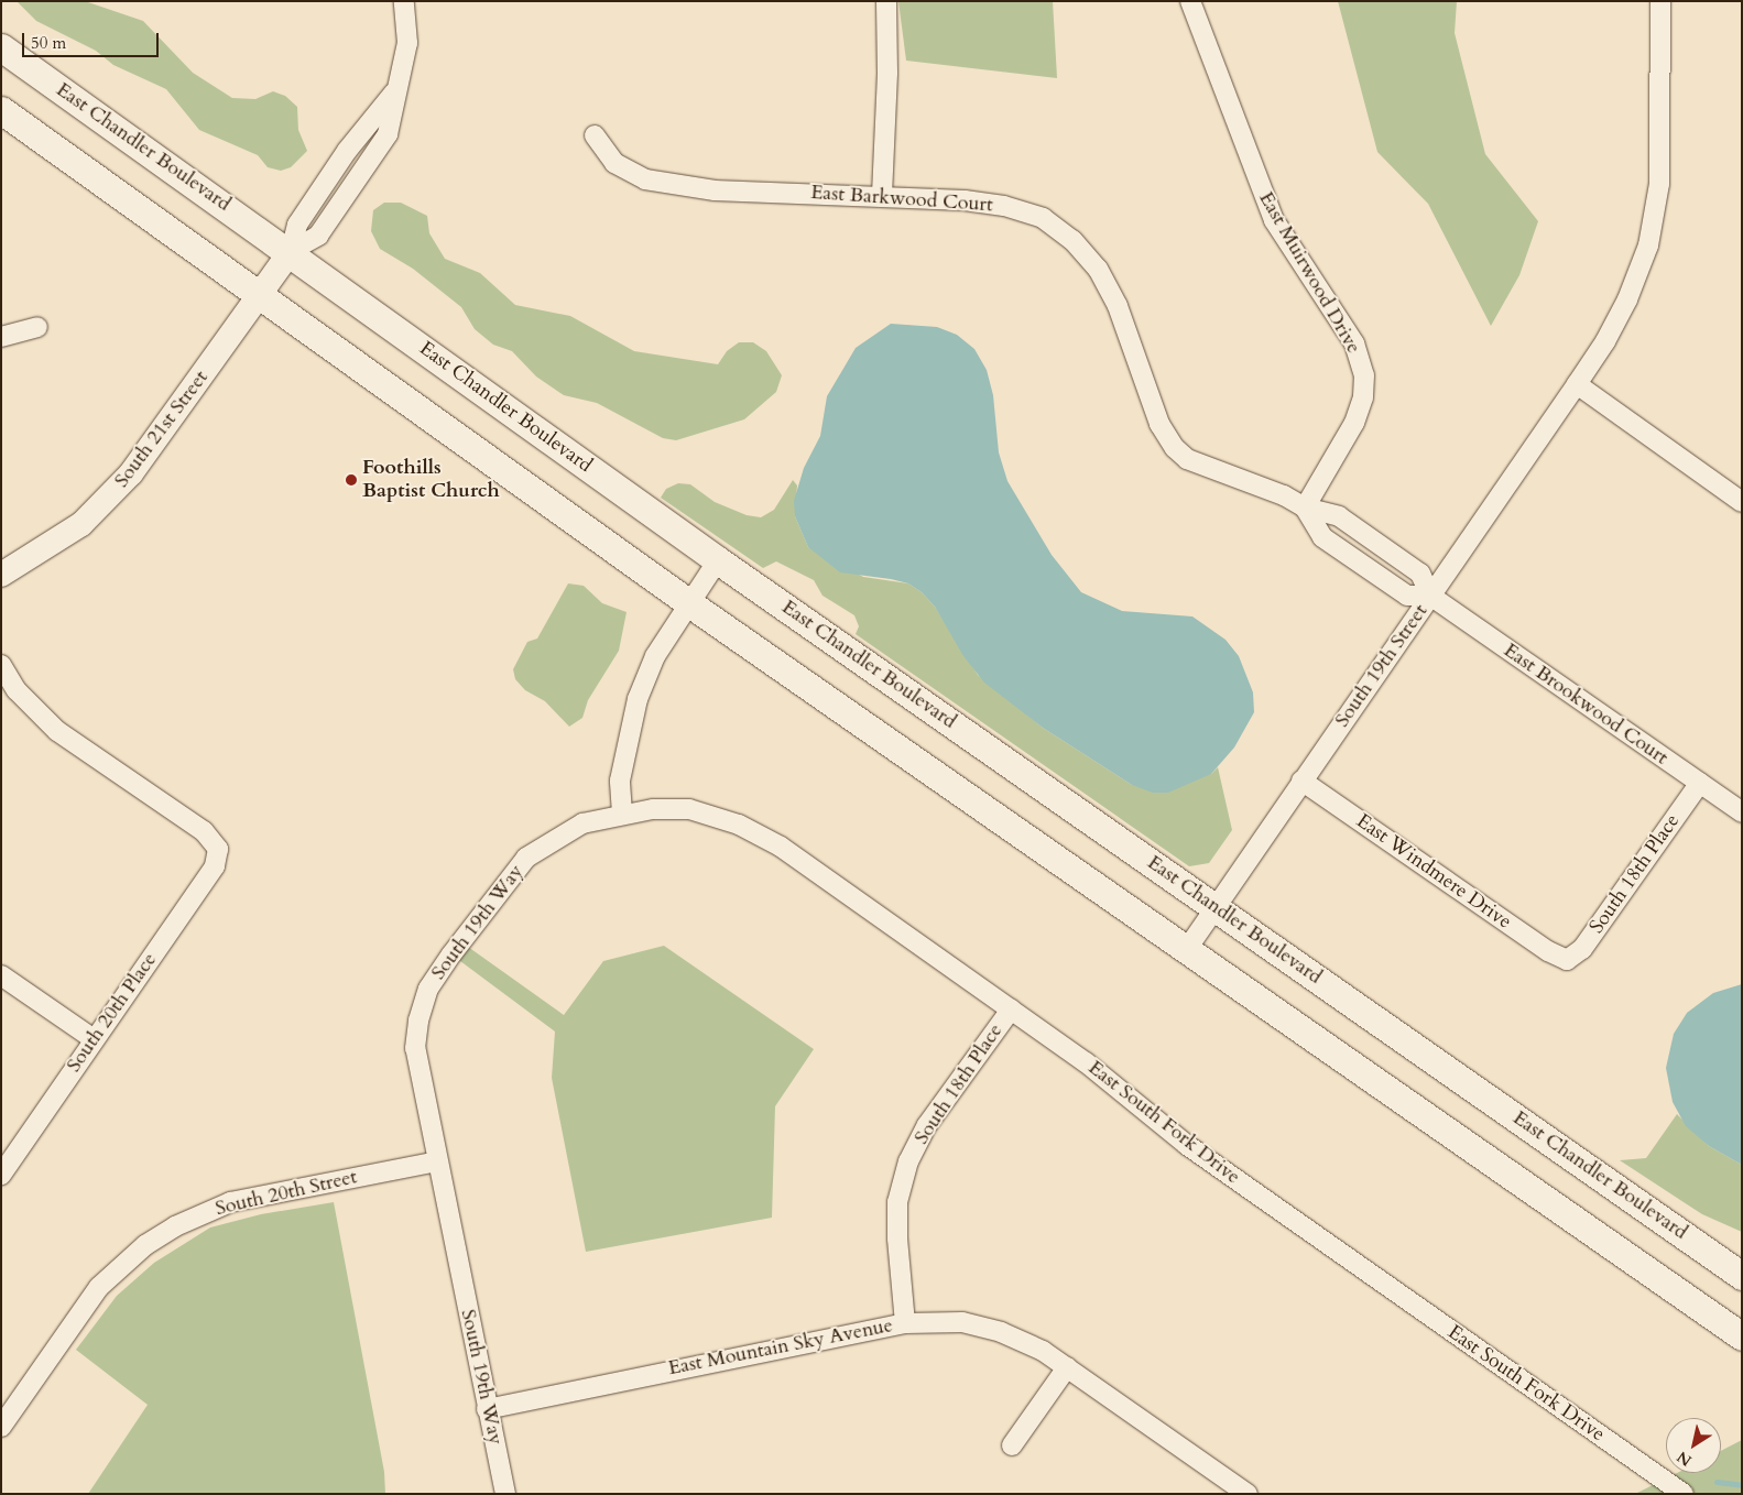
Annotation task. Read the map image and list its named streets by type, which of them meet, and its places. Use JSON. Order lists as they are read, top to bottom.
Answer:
{
  "streets": {
    "main road": ["East Chandler Boulevard"],
    "street": [
      "East Barkwood Court",
      "East Muirwood Drive",
      "South 21st Street",
      "South 19th Street",
      "East Brookwood Court",
      "East Windmere Drive",
      "South 18th Place",
      "South 19th Way",
      "South 20th Place",
      "East South Fork Drive",
      "South 20th Street",
      "East Mountain Sky Avenue"
    ]
  },
  "crossings": [
    ["East Chandler Boulevard", "South 21st Street"],
    ["East Chandler Boulevard", "South 19th Street"],
    ["East Barkwood Court", "East Muirwood Drive"],
    ["East Barkwood Court", "South 19th Street"],
    ["East Barkwood Court", "East Brookwood Court"],
    ["South 19th Street", "East Brookwood Court"],
    ["South 19th Street", "East Windmere Drive"],
    ["East Brookwood Court", "South 18th Place"],
    ["East Windmere Drive", "South 18th Place"],
    ["South 18th Place", "East South Fork Drive"],
    ["South 18th Place", "East Mountain Sky Avenue"],
    ["South 19th Way", "East South Fork Drive"],
    ["South 19th Way", "South 20th Street"],
    ["South 19th Way", "East Mountain Sky Avenue"]
  ],
  "places": ["Foothills Baptist Church"],
  "scale_bar": "50 m",
  "north": "bottom left"
}
